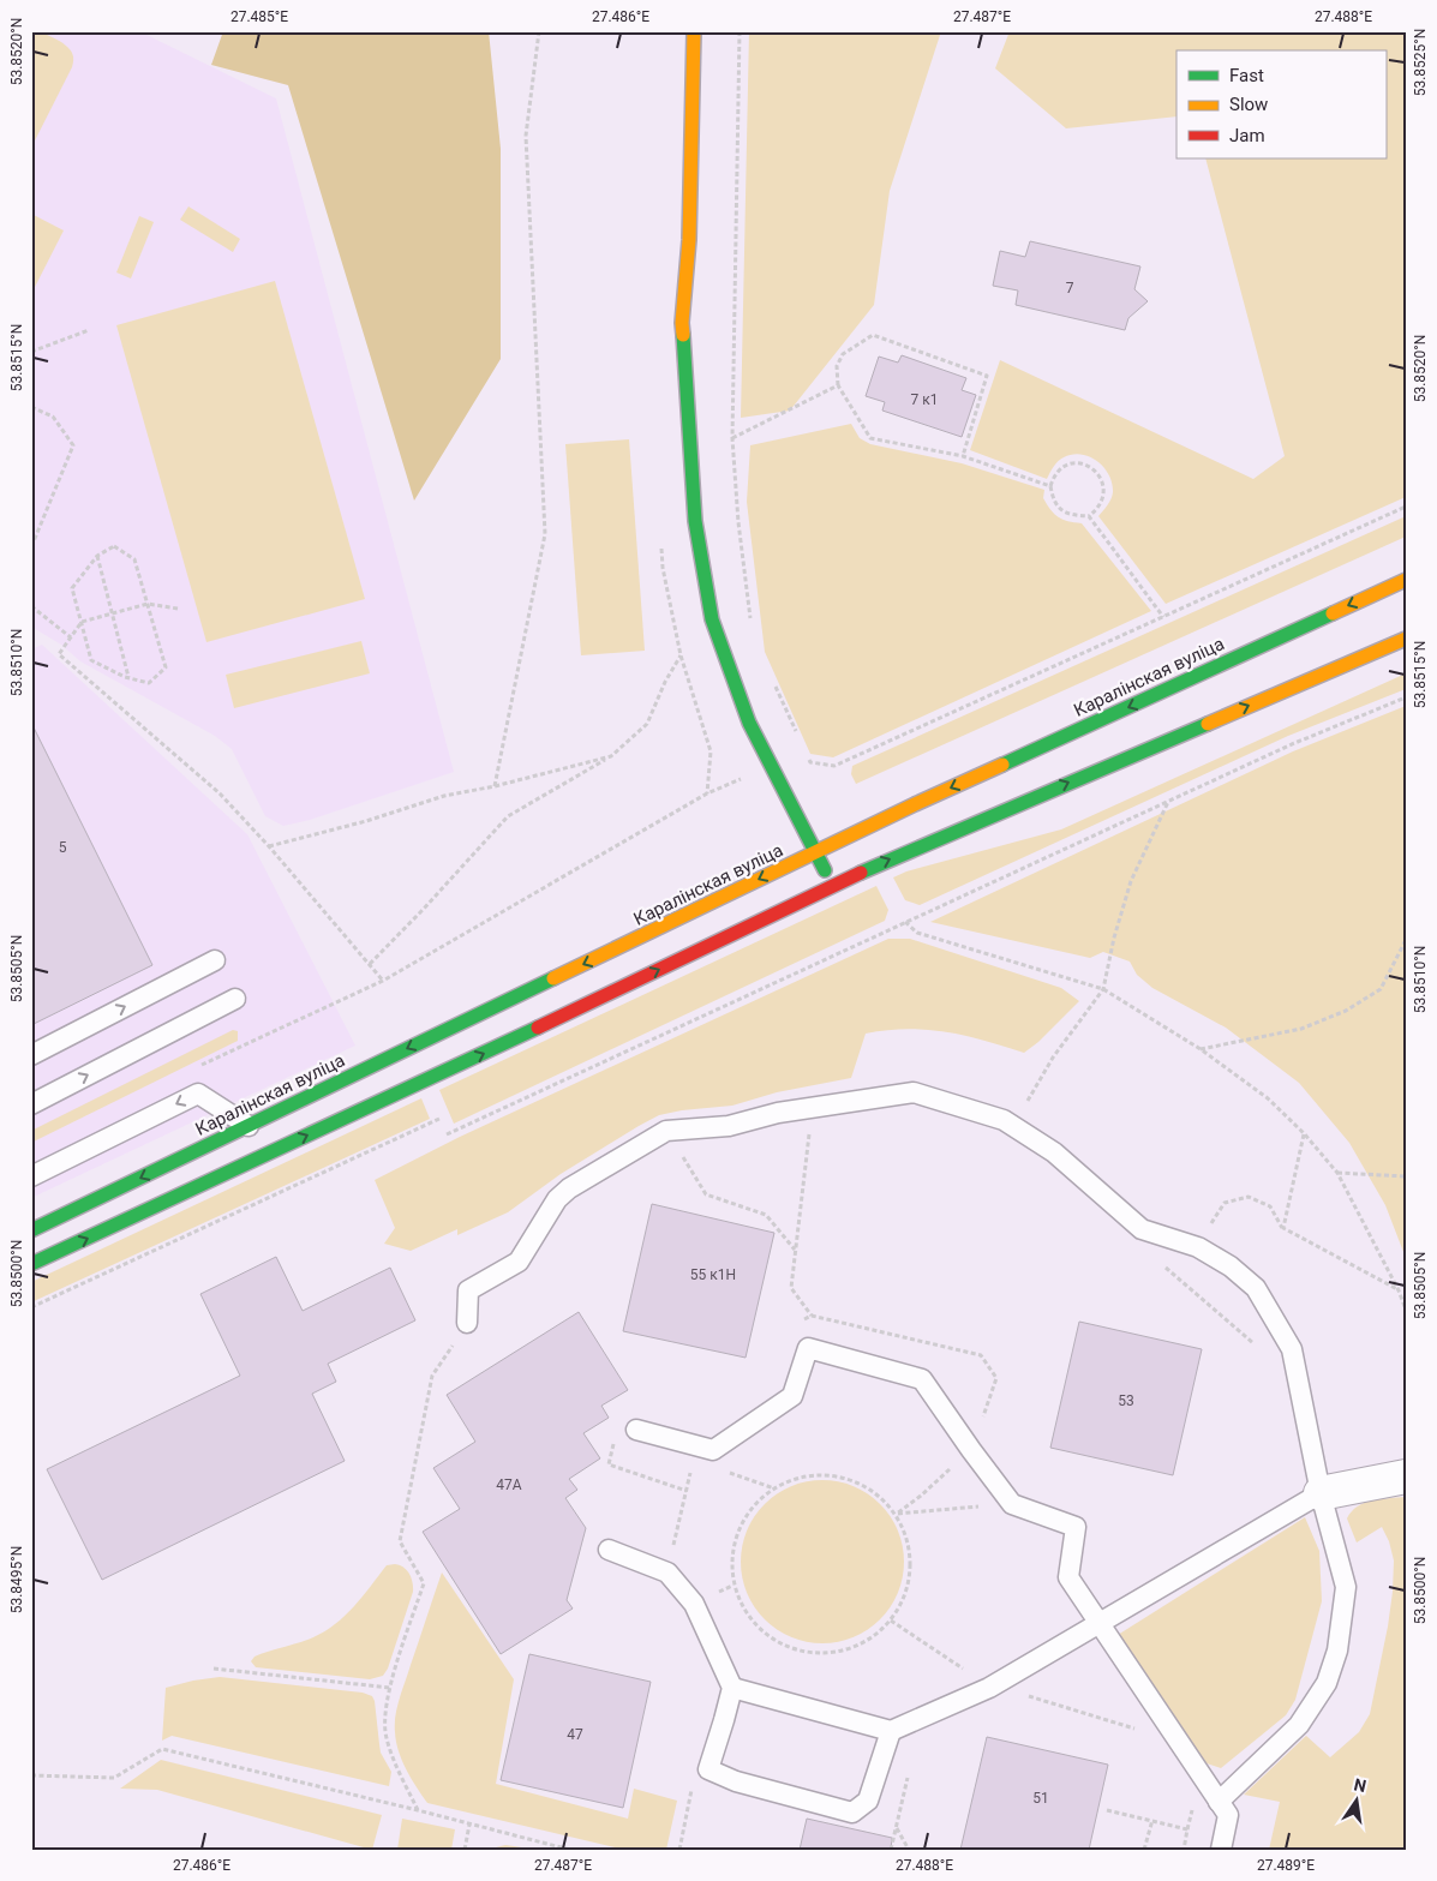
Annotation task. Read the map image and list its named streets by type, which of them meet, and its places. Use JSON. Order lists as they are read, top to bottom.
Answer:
{
  "streets": {
    "main road": ["Каралінская вуліца"]
  },
  "house_numbers": [
    "7",
    "7 к1",
    "5",
    "55 к1Н",
    "53",
    "47А",
    "47",
    "51"
  ],
  "legend": ["Fast", "Slow", "Jam"],
  "north": "top",
  "coordinates": [
    "27.485°E",
    "27.486°E",
    "27.487°E",
    "27.488°E",
    "53.8520°N",
    "53.8525°N",
    "53.8515°N",
    "53.8510°N",
    "53.8505°N",
    "53.8500°N",
    "53.8495°N",
    "27.489°E"
  ]
}
